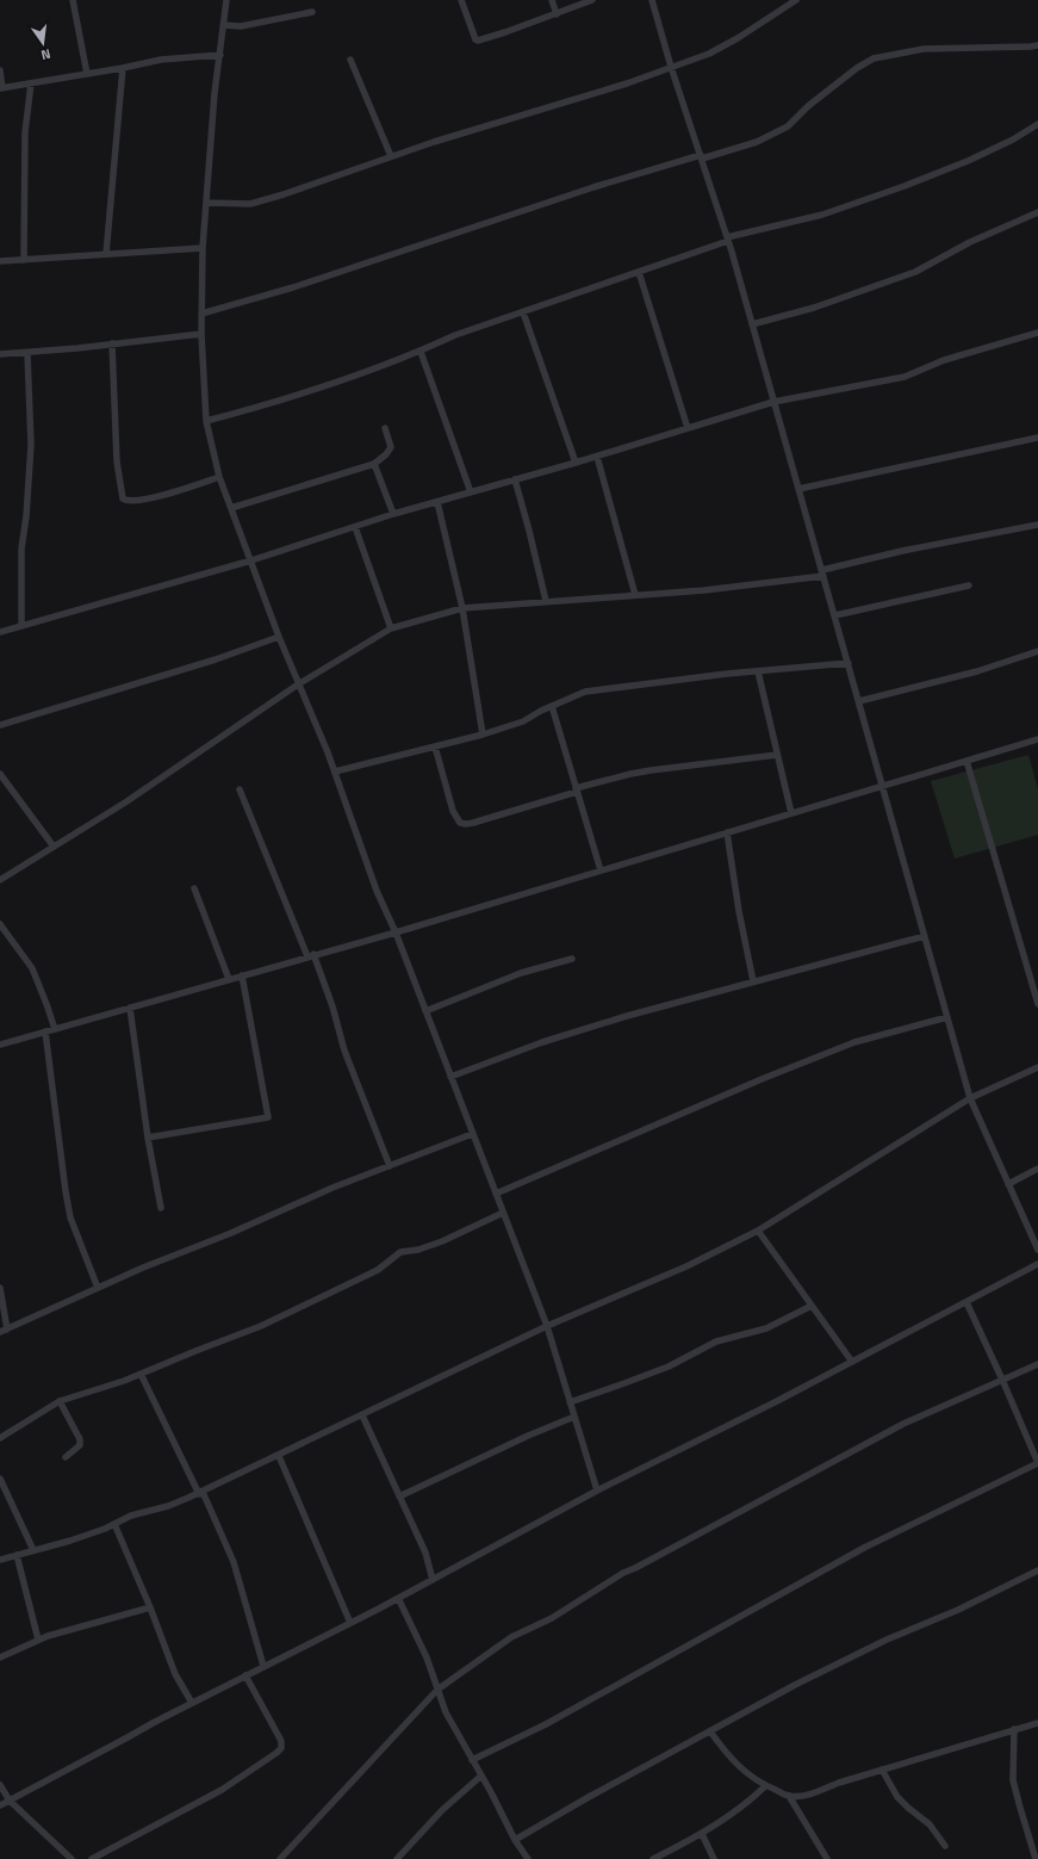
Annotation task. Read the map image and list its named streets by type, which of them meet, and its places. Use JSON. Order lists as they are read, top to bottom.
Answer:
{
  "north": "bottom"
}
